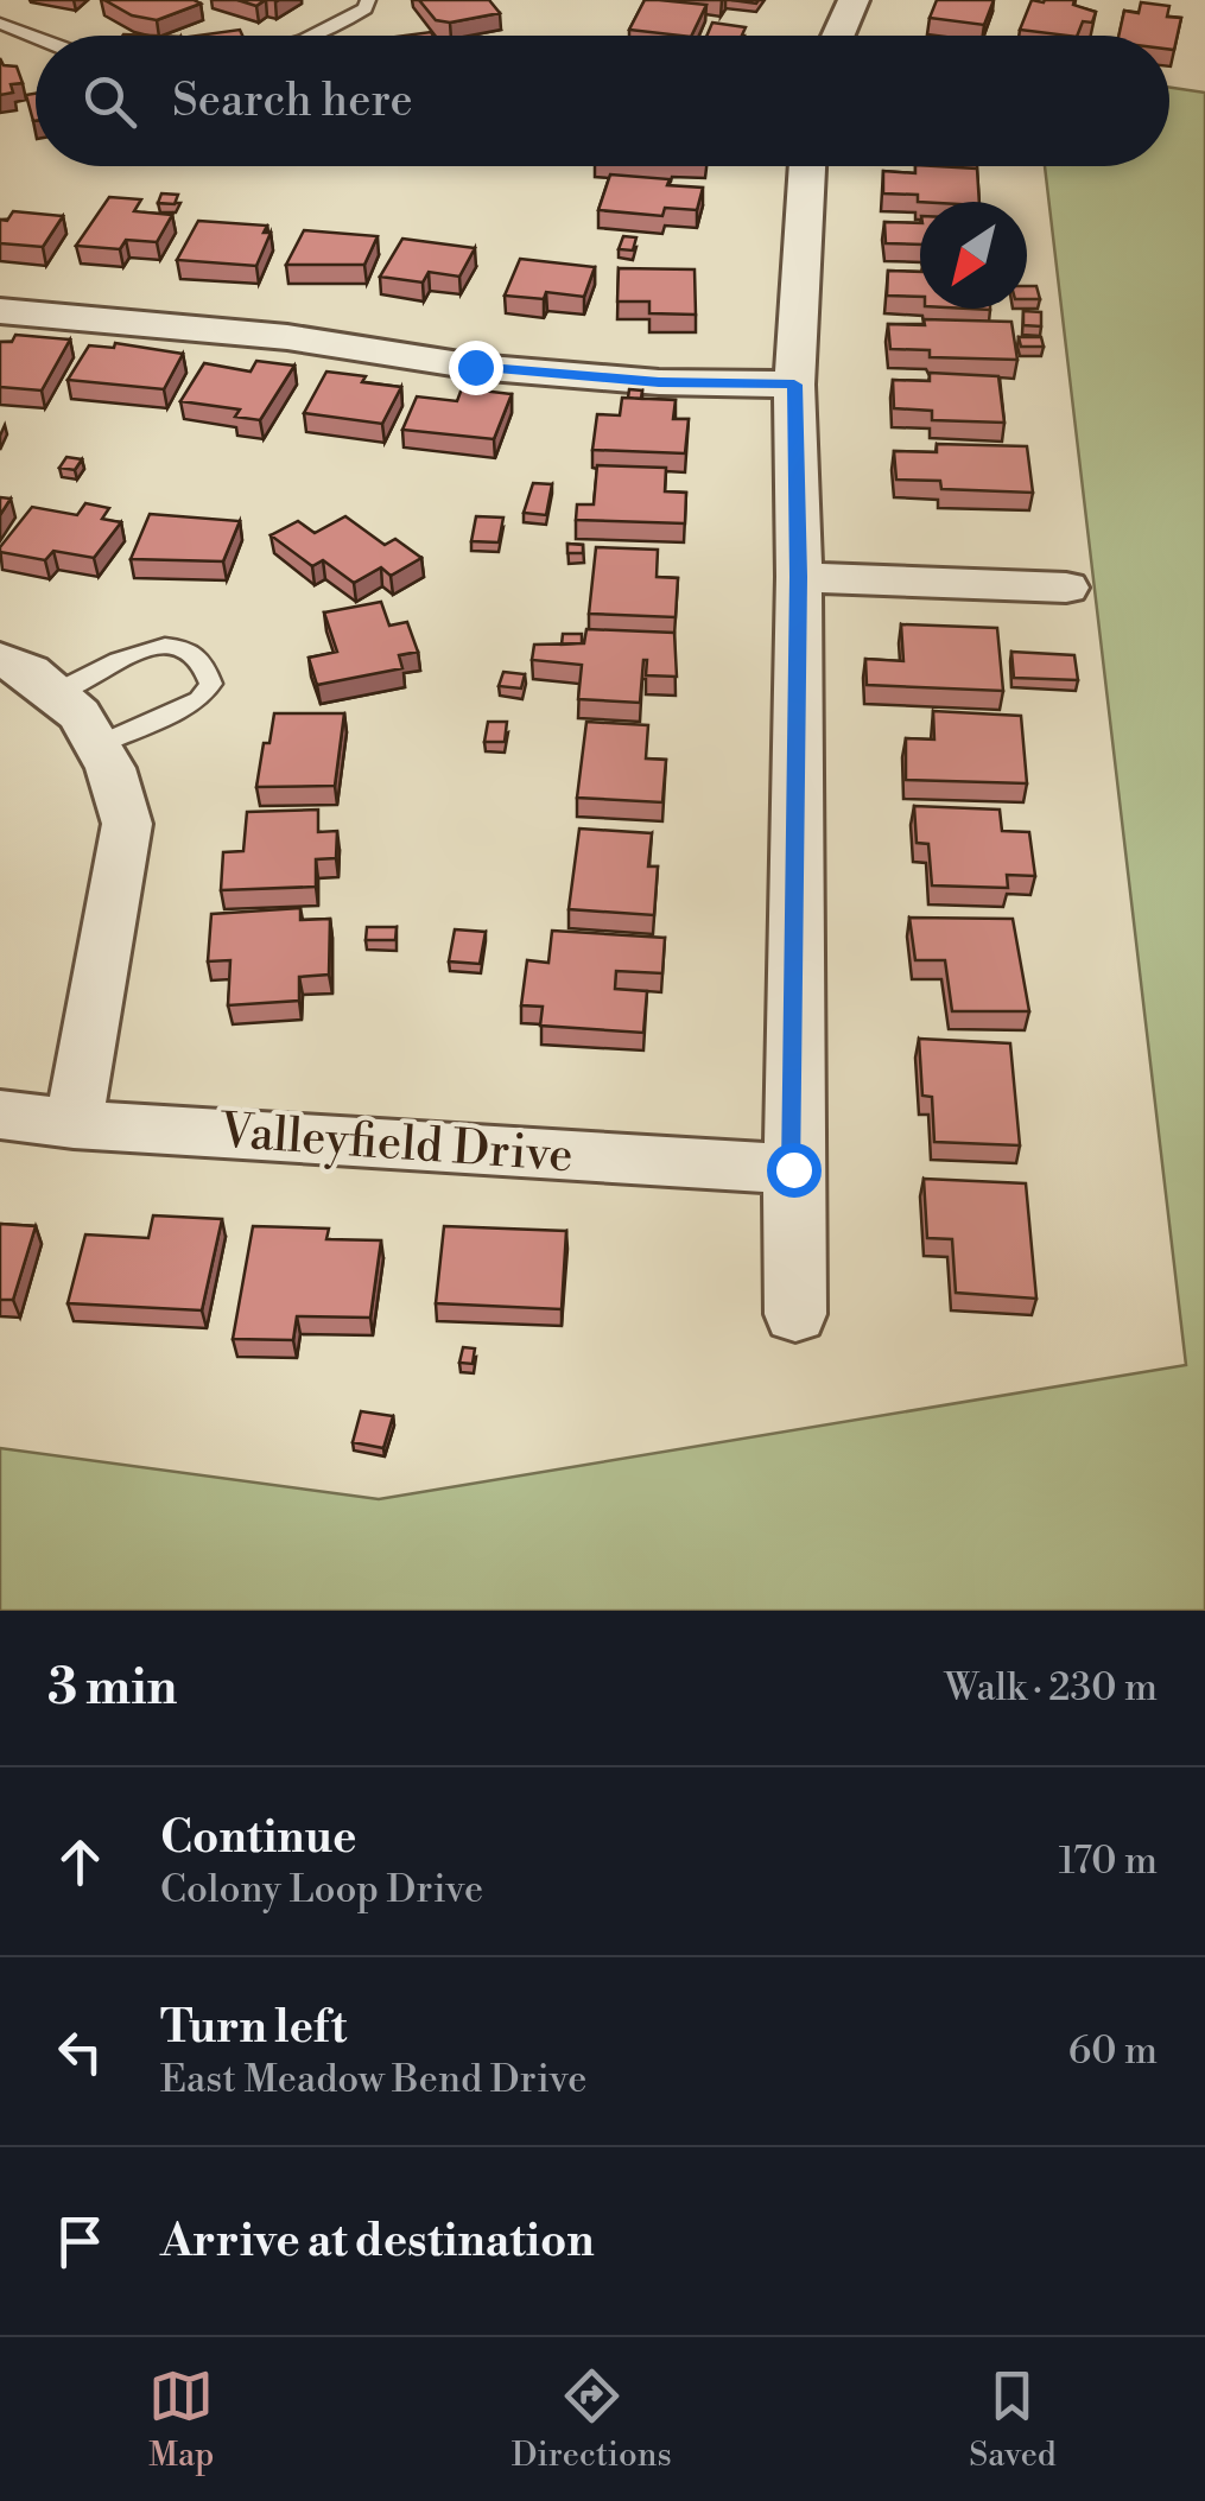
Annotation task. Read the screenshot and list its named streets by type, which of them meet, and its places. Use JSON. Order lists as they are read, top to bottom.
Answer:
{
  "streets": {
    "street": ["Valleyfield Drive"]
  },
  "north": "bottom left",
  "page": {
    "search": "Search here",
    "heading": ["3 min", "Walk · 230 m"],
    "list": [
      ["Continue", "Colony Loop Drive", "170 m"],
      ["Turn left", "East Meadow Bend Drive", "60 m"],
      "Arrive at destination"
    ],
    "nav": ["Map", "Directions", "Saved"]
  }
}
